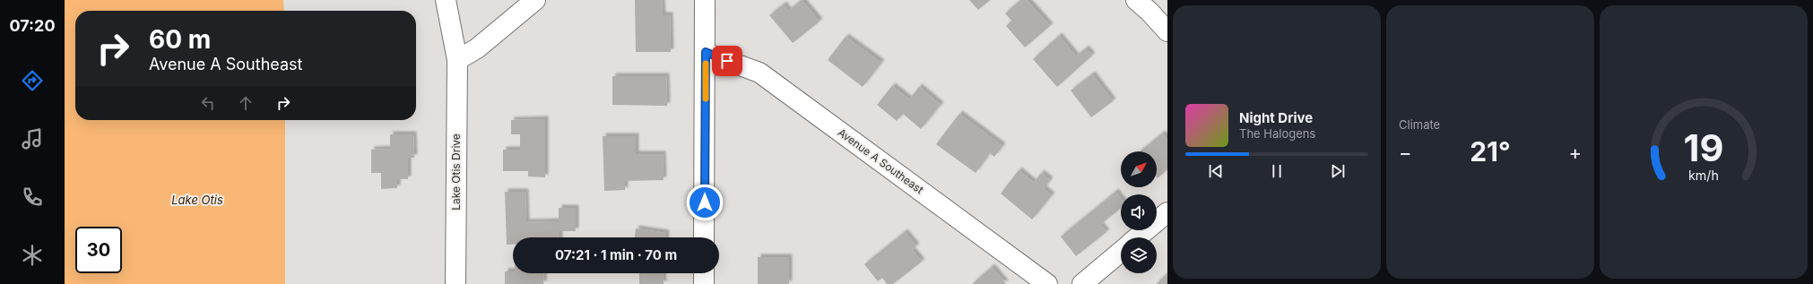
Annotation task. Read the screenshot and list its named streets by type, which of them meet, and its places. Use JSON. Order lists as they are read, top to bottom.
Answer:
{
  "streets": {
    "street": ["Avenue A Southeast", "Lake Otis Drive"]
  },
  "water": ["Lake Otis"],
  "north": "top right",
  "page": {
    "tabs": "07:20",
    "tile": "Climate",
    "turn": ["60 m", "Avenue A Southeast"],
    "song": ["Night Drive", "The Halogens"],
    "heat": ["−", "21°", "+"],
    "limit": "30",
    "trip": "07:21 · 1 min · 70 m",
    "gauge": ["19", "km/h"]
  }
}
